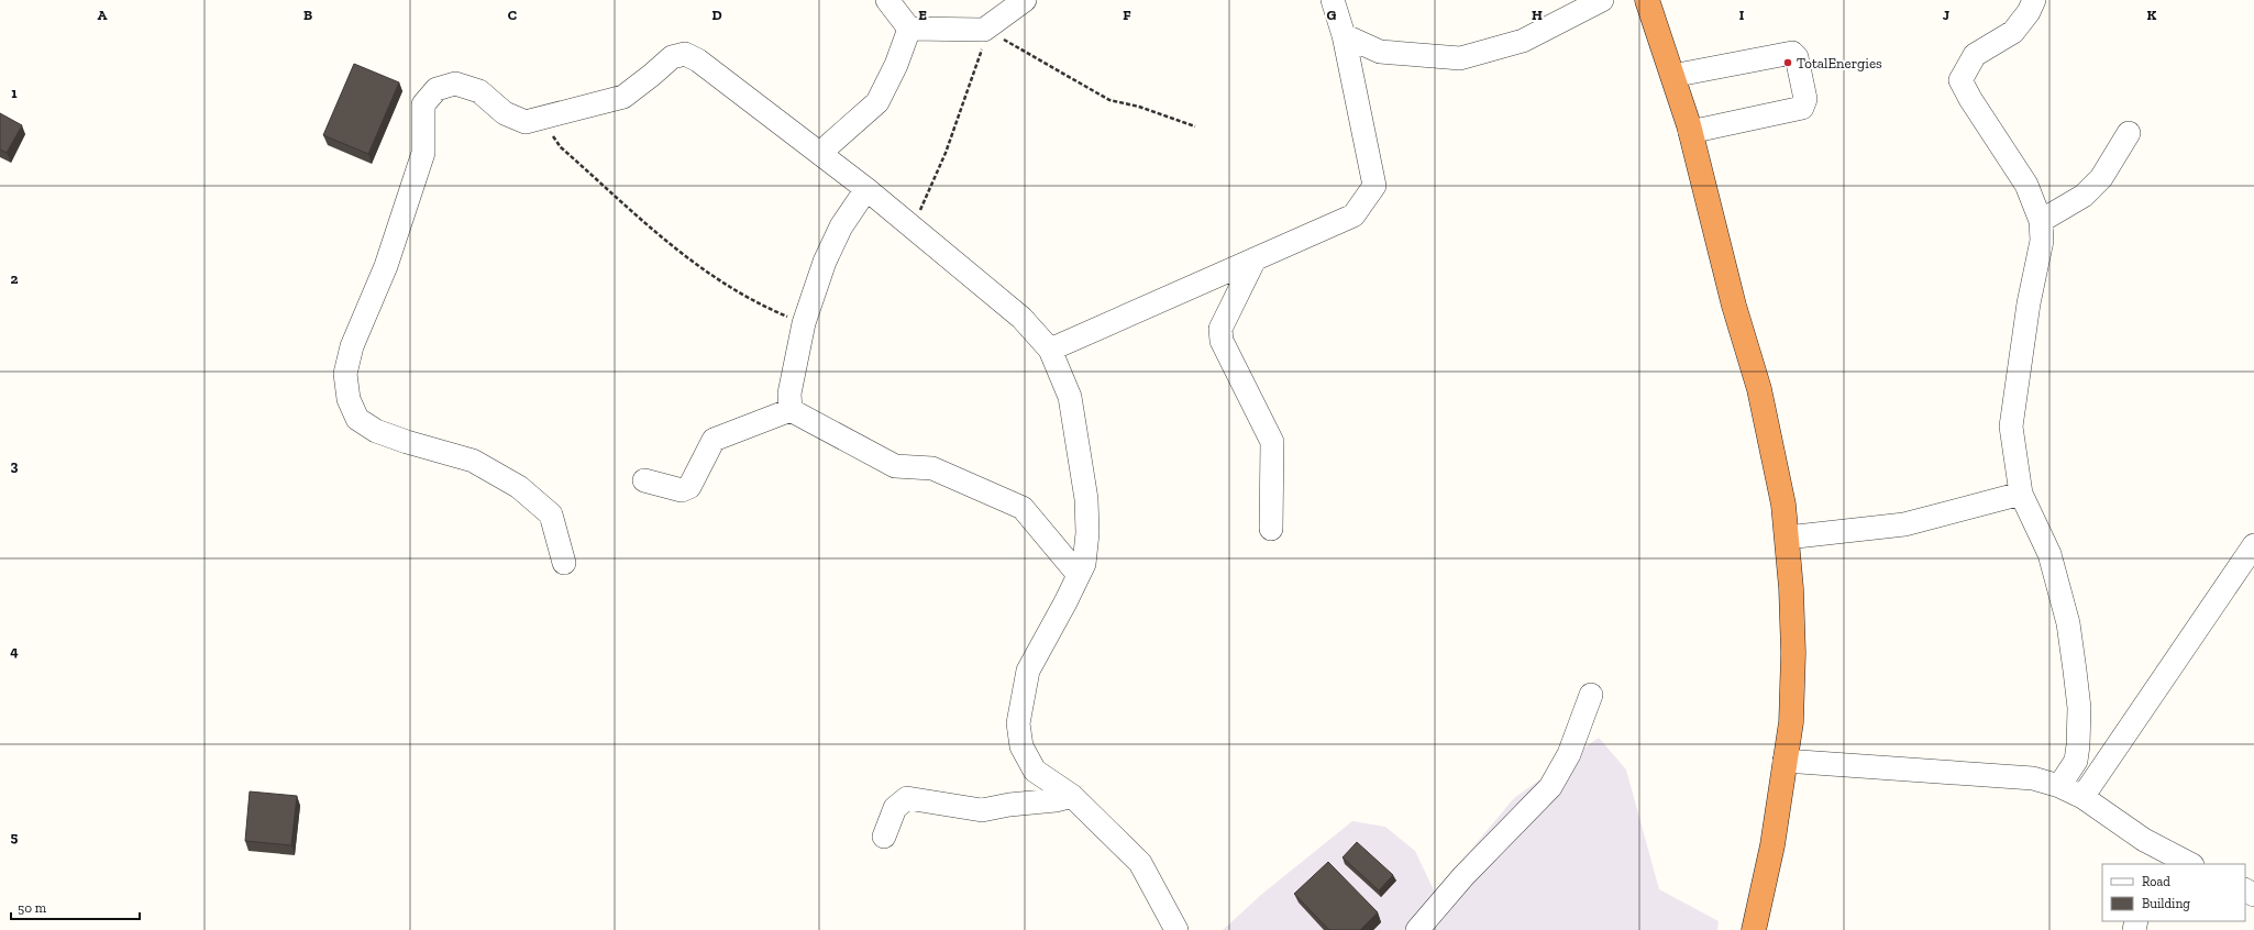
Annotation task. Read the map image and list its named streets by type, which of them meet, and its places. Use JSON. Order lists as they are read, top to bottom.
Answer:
{
  "places": ["TotalEnergies"],
  "legend": ["Road", "Building"],
  "scale_bar": "50 m",
  "grid": {
    "columns": [
      "A",
      "B",
      "C",
      "D",
      "E",
      "F",
      "G",
      "H",
      "I",
      "J",
      "K"
    ],
    "rows": [
      "1",
      "2",
      "3",
      "4",
      "5"
    ]
  }
}
